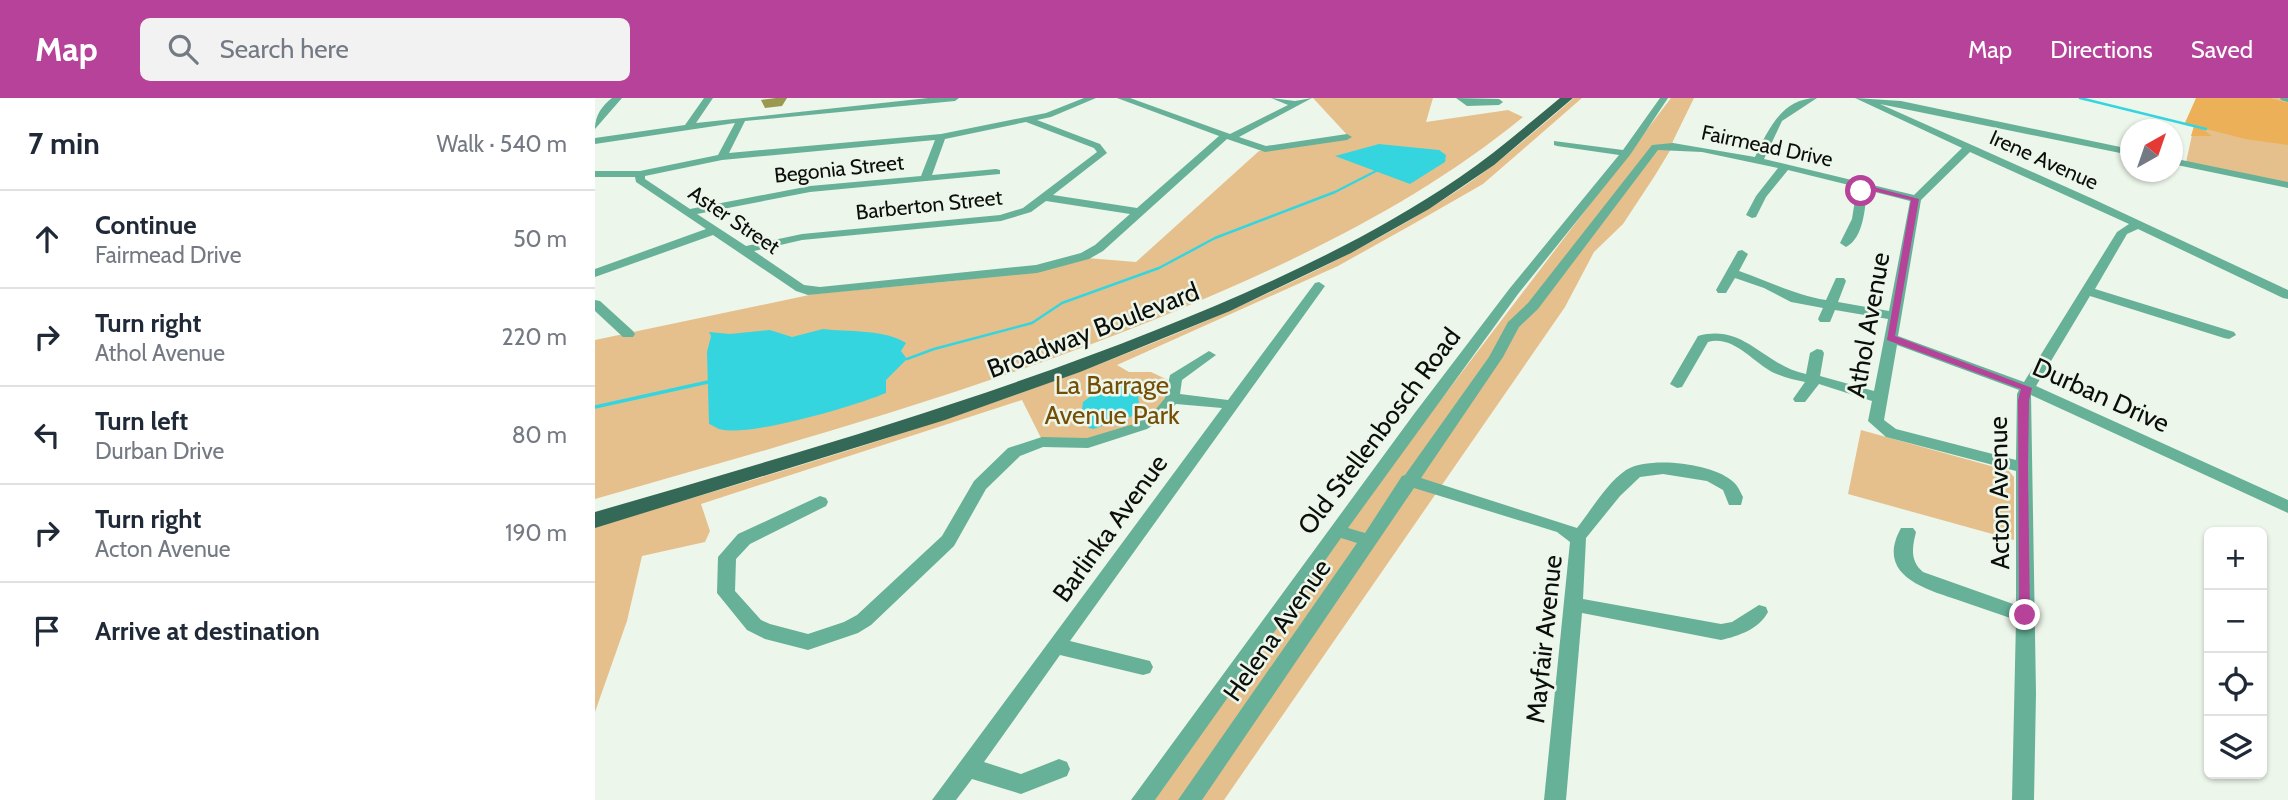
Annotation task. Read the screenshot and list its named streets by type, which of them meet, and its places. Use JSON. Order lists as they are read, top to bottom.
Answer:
{
  "streets": {
    "main road": ["Broadway Boulevard"],
    "street": [
      "Fairmead Drive",
      "Irene Avenue",
      "Begonia Street",
      "Barberton Street",
      "Aster Street",
      "Athol Avenue",
      "Durban Drive",
      "Old Stellenbosch Road",
      "Acton Avenue",
      "Barlinka Avenue",
      "Helena Avenue",
      "Mayfair Avenue"
    ]
  },
  "crossings": [
    ["Fairmead Drive", "Athol Avenue"],
    ["Fairmead Drive", "Helena Avenue"],
    ["Irene Avenue", "Acton Avenue"],
    ["Begonia Street", "Aster Street"],
    ["Barberton Street", "Aster Street"],
    ["Athol Avenue", "Durban Drive"],
    ["Athol Avenue", "Acton Avenue"],
    ["Durban Drive", "Acton Avenue"],
    ["Helena Avenue", "Mayfair Avenue"]
  ],
  "parks": ["La Barrage Avenue Park"],
  "north": "top right",
  "page": {
    "header": "Map",
    "search": "Search here",
    "nav": ["Map", "Directions", "Saved"],
    "heading": ["7 min", "Walk · 540 m"],
    "list": [
      ["Continue", "Fairmead Drive", "50 m"],
      ["Turn right", "Athol Avenue", "220 m"],
      ["Turn left", "Durban Drive", "80 m"],
      ["Turn right", "Acton Avenue", "190 m"],
      "Arrive at destination"
    ],
    "map_buttons": ["+", "−"]
  }
}
